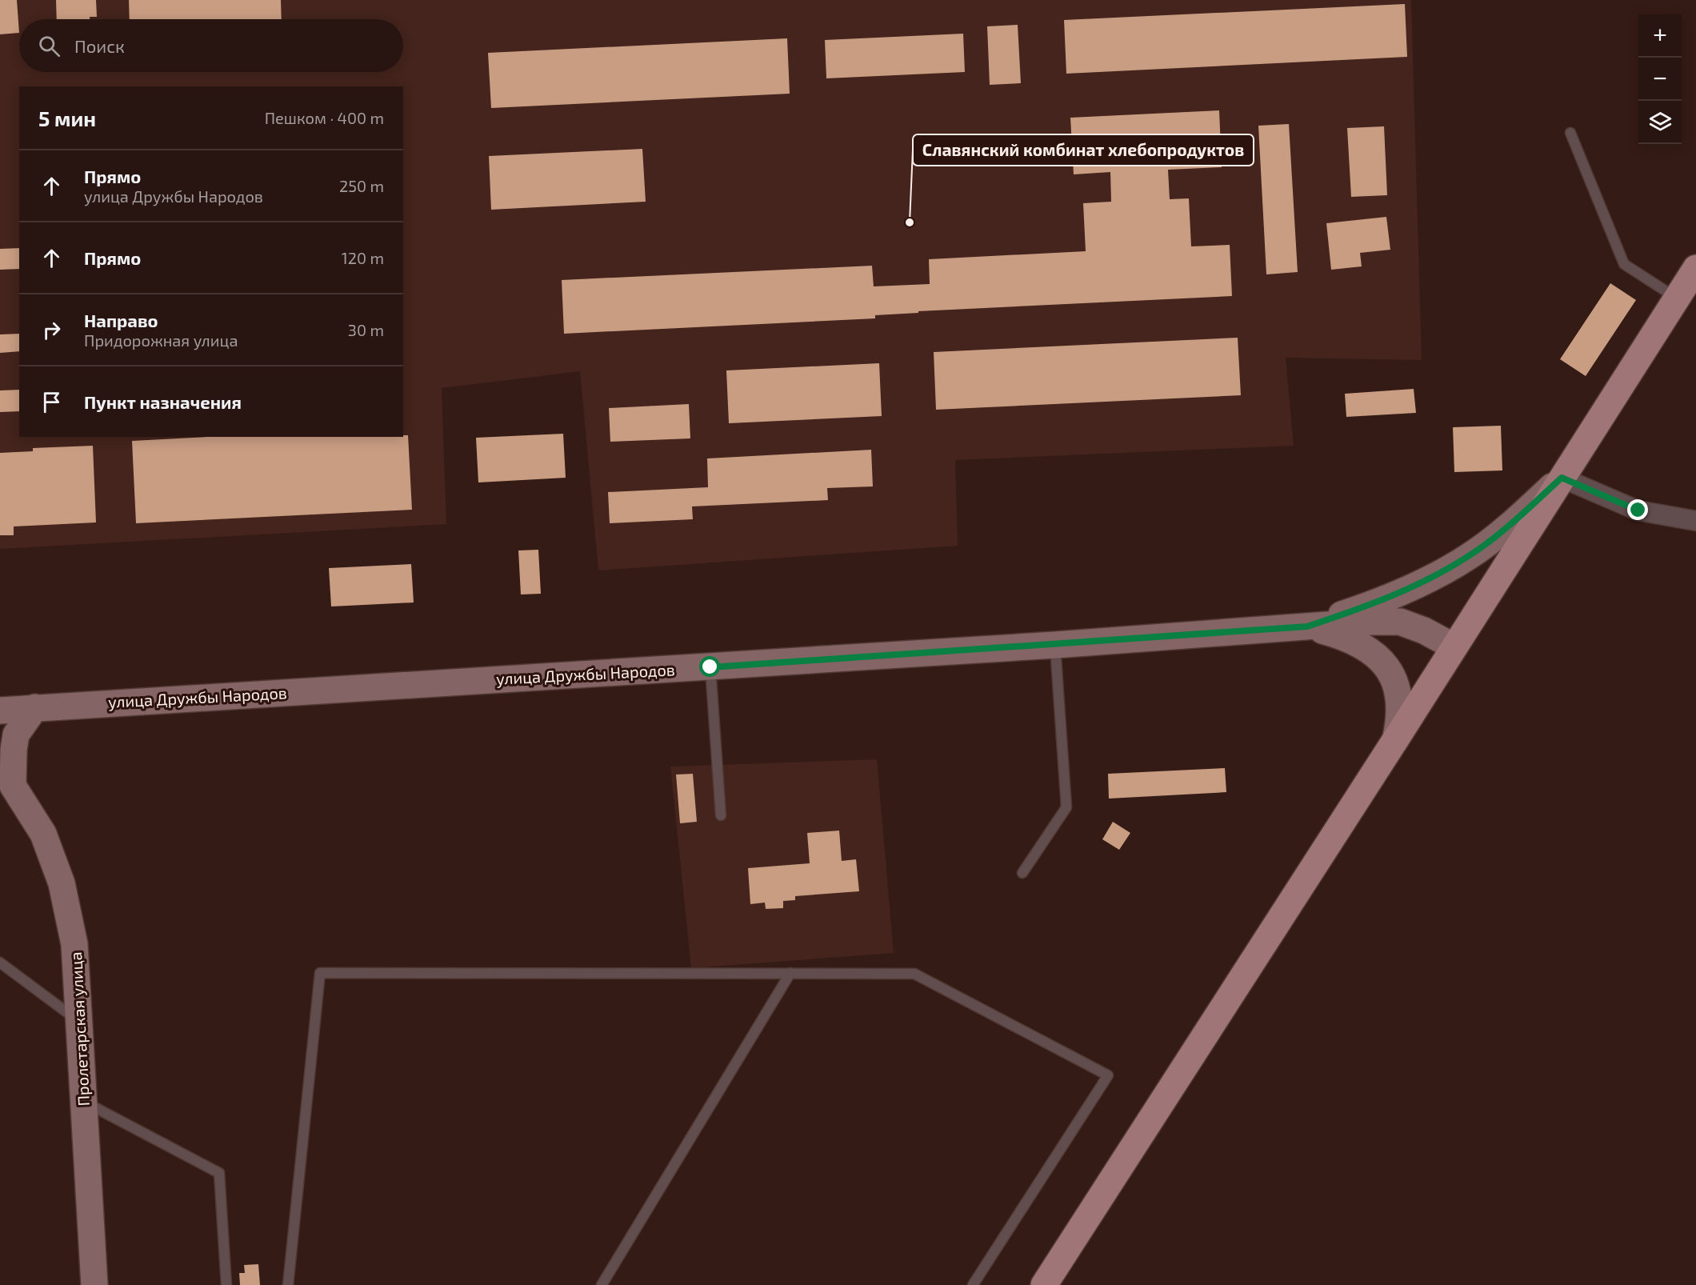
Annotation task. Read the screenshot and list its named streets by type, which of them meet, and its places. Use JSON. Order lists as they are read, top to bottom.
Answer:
{
  "streets": {
    "street": ["улица Дружбы Народов", "Пролетарская улица"]
  },
  "crossings": [
    ["улица Дружбы Народов", "Пролетарская улица"]
  ],
  "places": ["Славянский комбинат хлебопродуктов"],
  "page": {
    "map_buttons": ["+", "−"],
    "search": "Поиск",
    "heading": ["5 мин", "Пешком · 400 m"],
    "list": [
      ["Прямо", "улица Дружбы Народов", "250 m"],
      ["Прямо", "120 m"],
      ["Направо", "Придорожная улица", "30 m"],
      "Пункт назначения"
    ]
  }
}
